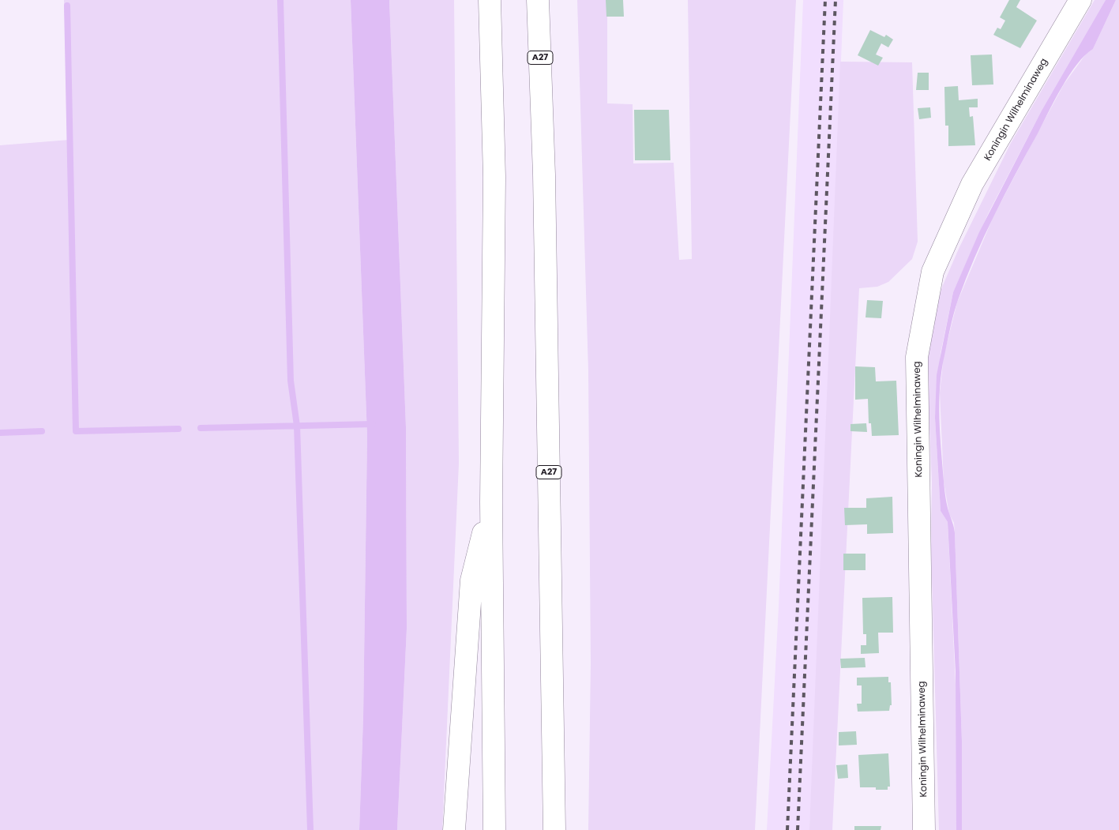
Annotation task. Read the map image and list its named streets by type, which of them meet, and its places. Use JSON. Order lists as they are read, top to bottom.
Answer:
{
  "streets": {
    "main road": ["A27", "Koningin Wilhelminaweg"]
  }
}
